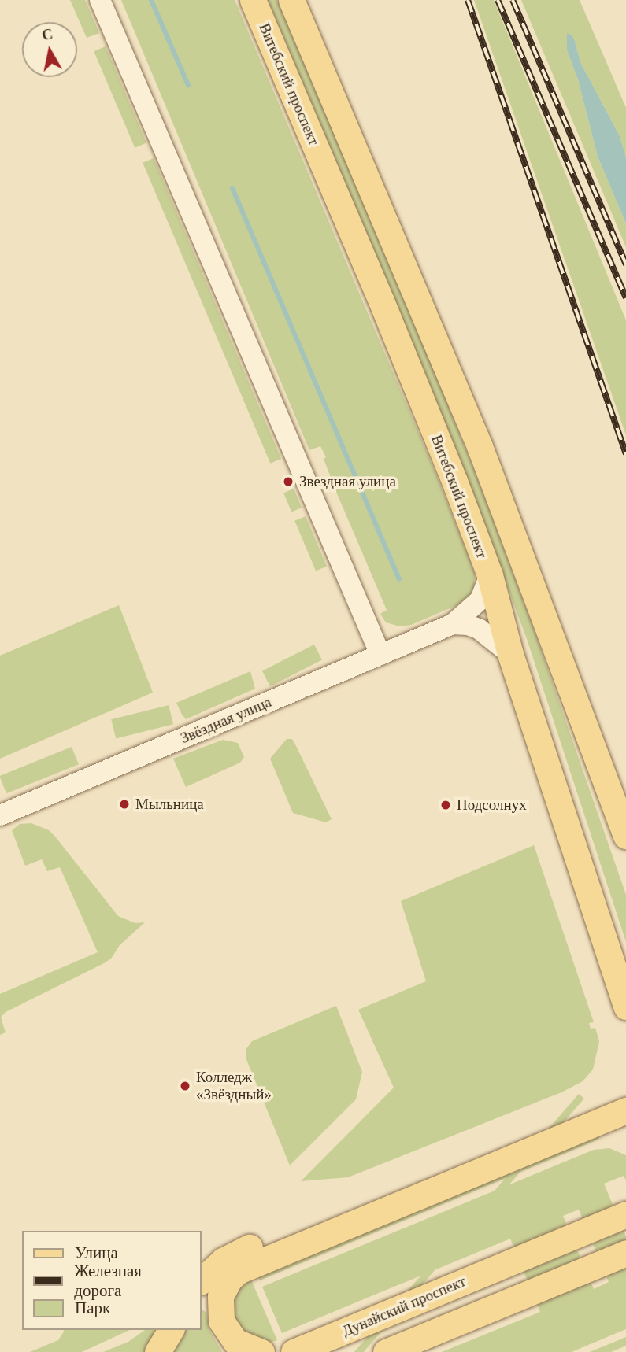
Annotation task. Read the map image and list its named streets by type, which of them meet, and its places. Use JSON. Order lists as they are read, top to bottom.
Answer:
{
  "streets": {
    "main road": ["Витебский проспект", "Дунайский проспект"],
    "street": ["Звёздная улица"]
  },
  "crossings": [
    ["Витебский проспект", "Звёздная улица"]
  ],
  "places": [
    "Звездная улица",
    "Мыльница",
    "Подсолнух",
    "Колледж «Звёздный»"
  ],
  "legend": ["Улица", "Железная дорога", "Парк"],
  "north": "top"
}
